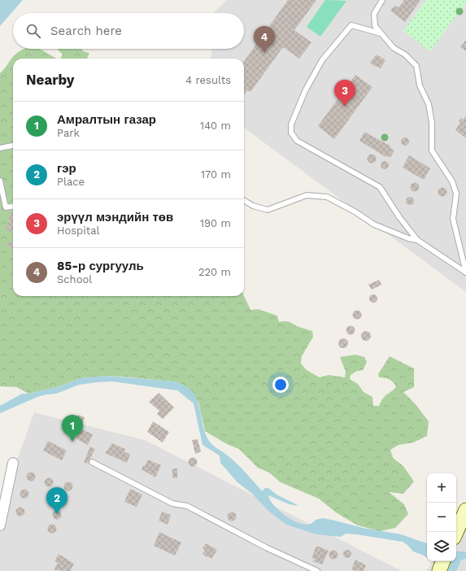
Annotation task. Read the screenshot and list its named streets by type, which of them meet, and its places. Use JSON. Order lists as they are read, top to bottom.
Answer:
{
  "page": {
    "search": "Search here",
    "pins": [
      "4",
      "3",
      "1",
      "2"
    ],
    "heading": ["Nearby", "4 results"],
    "list": [
      {
        "mark": "1",
        "name": "Амралтын газар",
        "note": "Park",
        "value": "140 m"
      },
      {
        "mark": "2",
        "name": "гэр",
        "note": "Place",
        "value": "170 m"
      },
      {
        "mark": "3",
        "name": "эрүүл мэндийн төв",
        "note": "Hospital",
        "value": "190 m"
      },
      {
        "mark": "4",
        "name": "85-р сургууль",
        "note": "School",
        "value": "220 m"
      }
    ],
    "map_buttons": ["+", "−"]
  }
}
